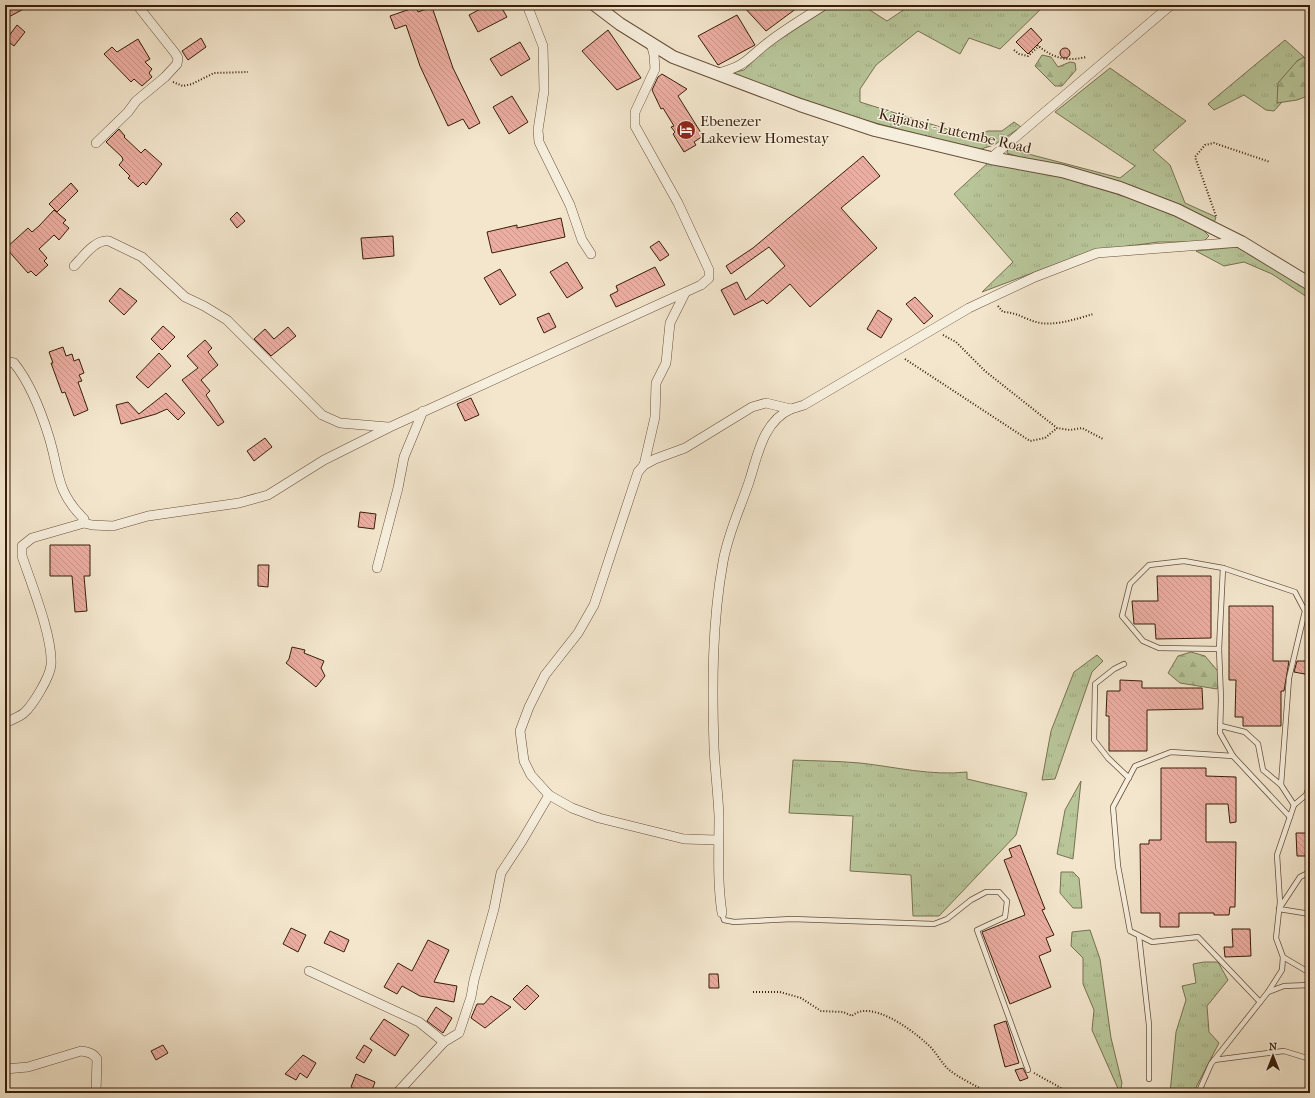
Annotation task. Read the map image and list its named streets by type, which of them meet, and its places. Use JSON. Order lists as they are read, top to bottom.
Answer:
{
  "streets": {
    "street": ["Kajjansi - Lutembe Road"]
  },
  "places": {
    "hotel": ["Ebenezer Lakeview Homestay"]
  },
  "north": "top"
}
